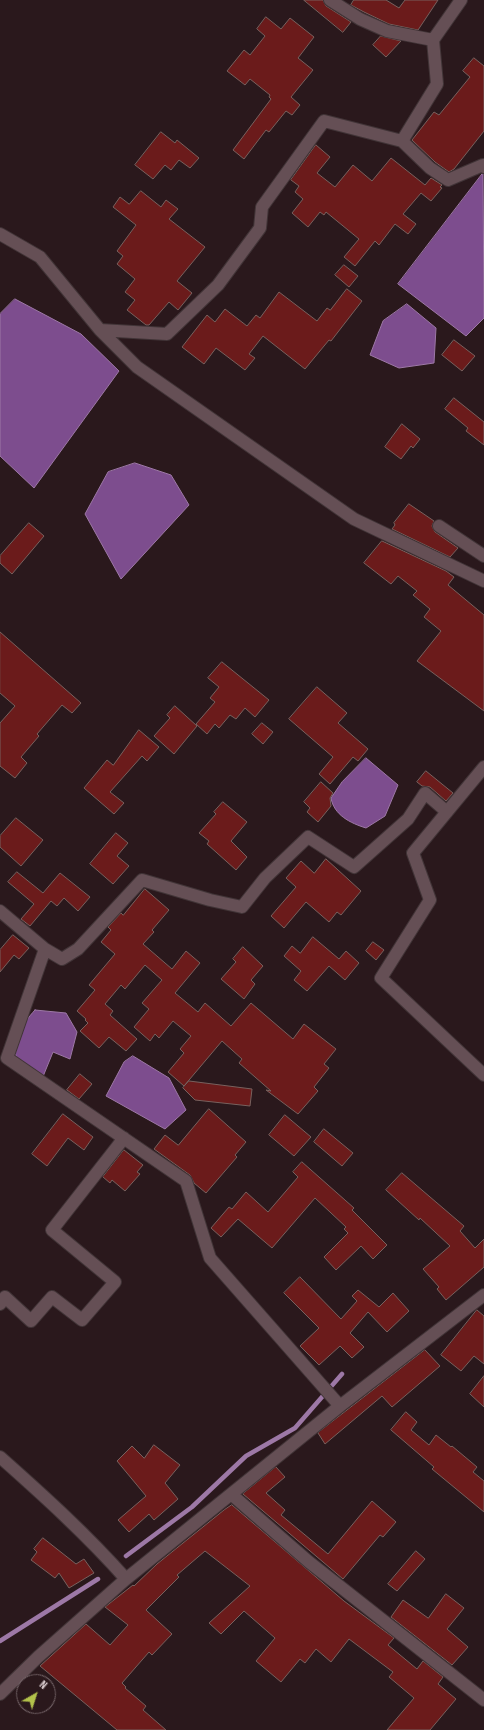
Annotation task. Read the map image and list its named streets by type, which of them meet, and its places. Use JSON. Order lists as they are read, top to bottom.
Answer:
{
  "north": "top right"
}
